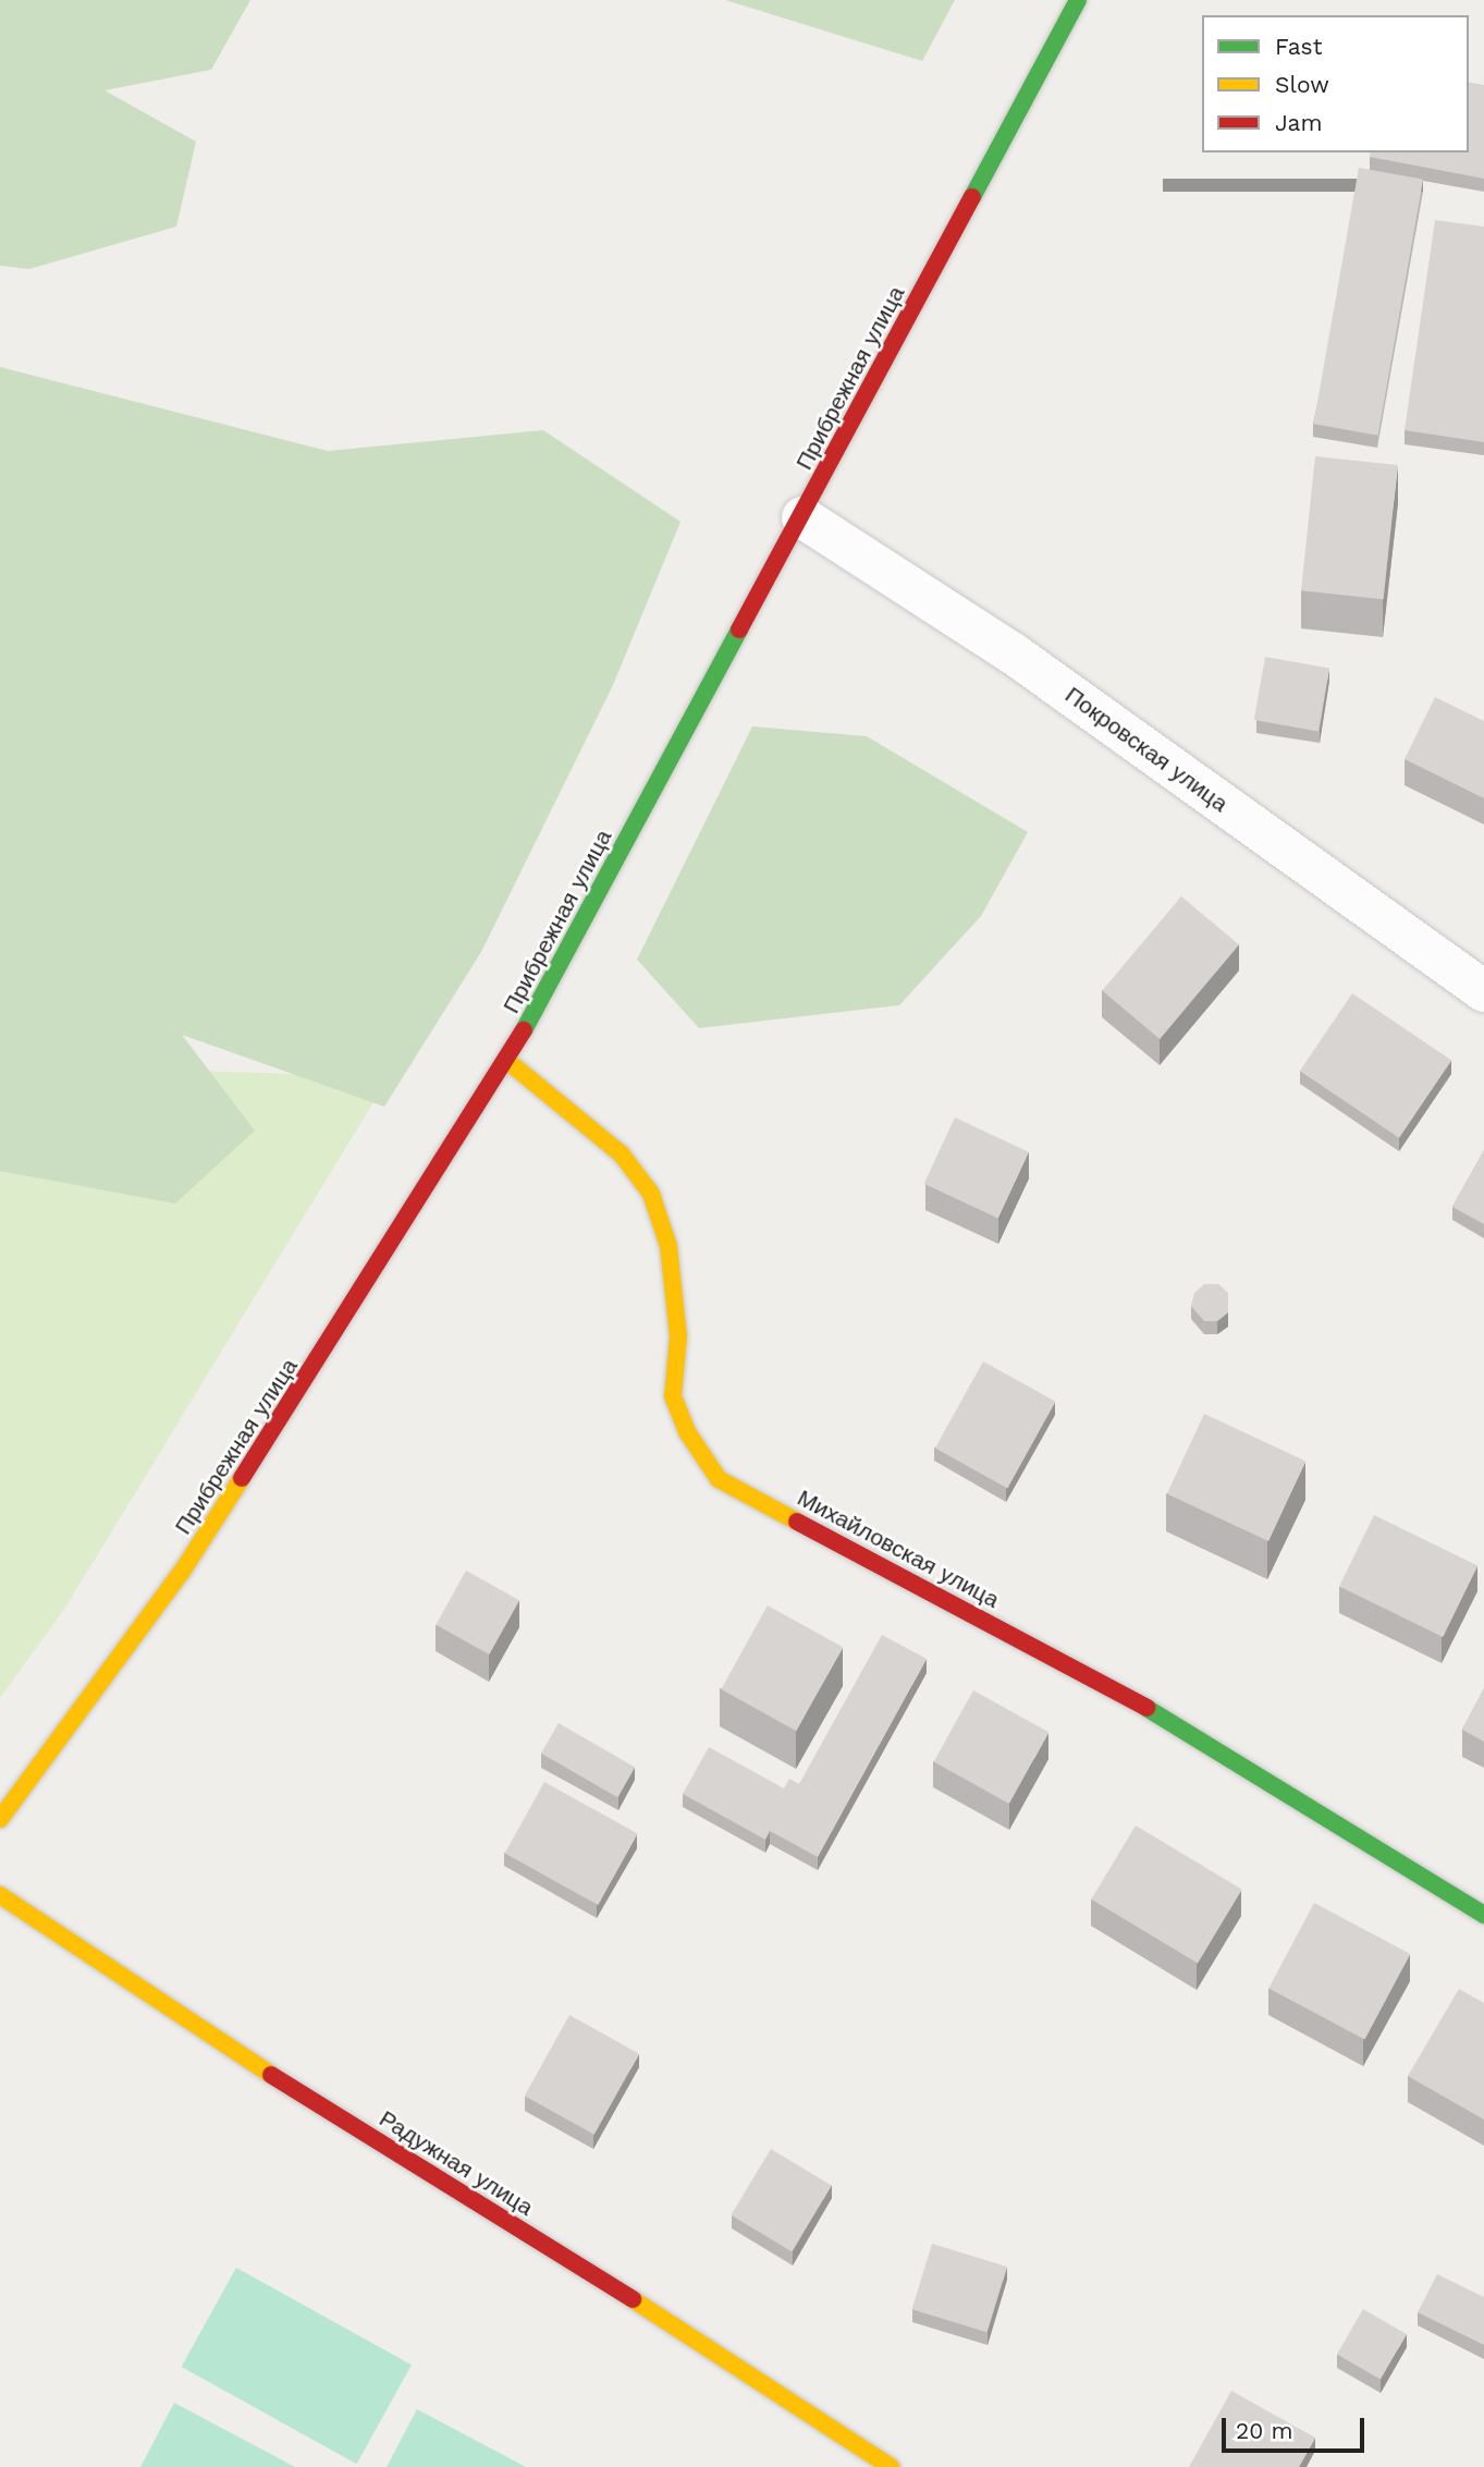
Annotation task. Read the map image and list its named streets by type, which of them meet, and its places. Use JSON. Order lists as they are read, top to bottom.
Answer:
{
  "streets": {
    "street": [
      "Прибрежная улица",
      "Покровская улица",
      "Михайловская улица",
      "Радужная улица"
    ]
  },
  "crossings": [
    ["Прибрежная улица", "Покровская улица"],
    ["Прибрежная улица", "Михайловская улица"]
  ],
  "legend": ["Fast", "Slow", "Jam"],
  "scale_bar": "20 m"
}
